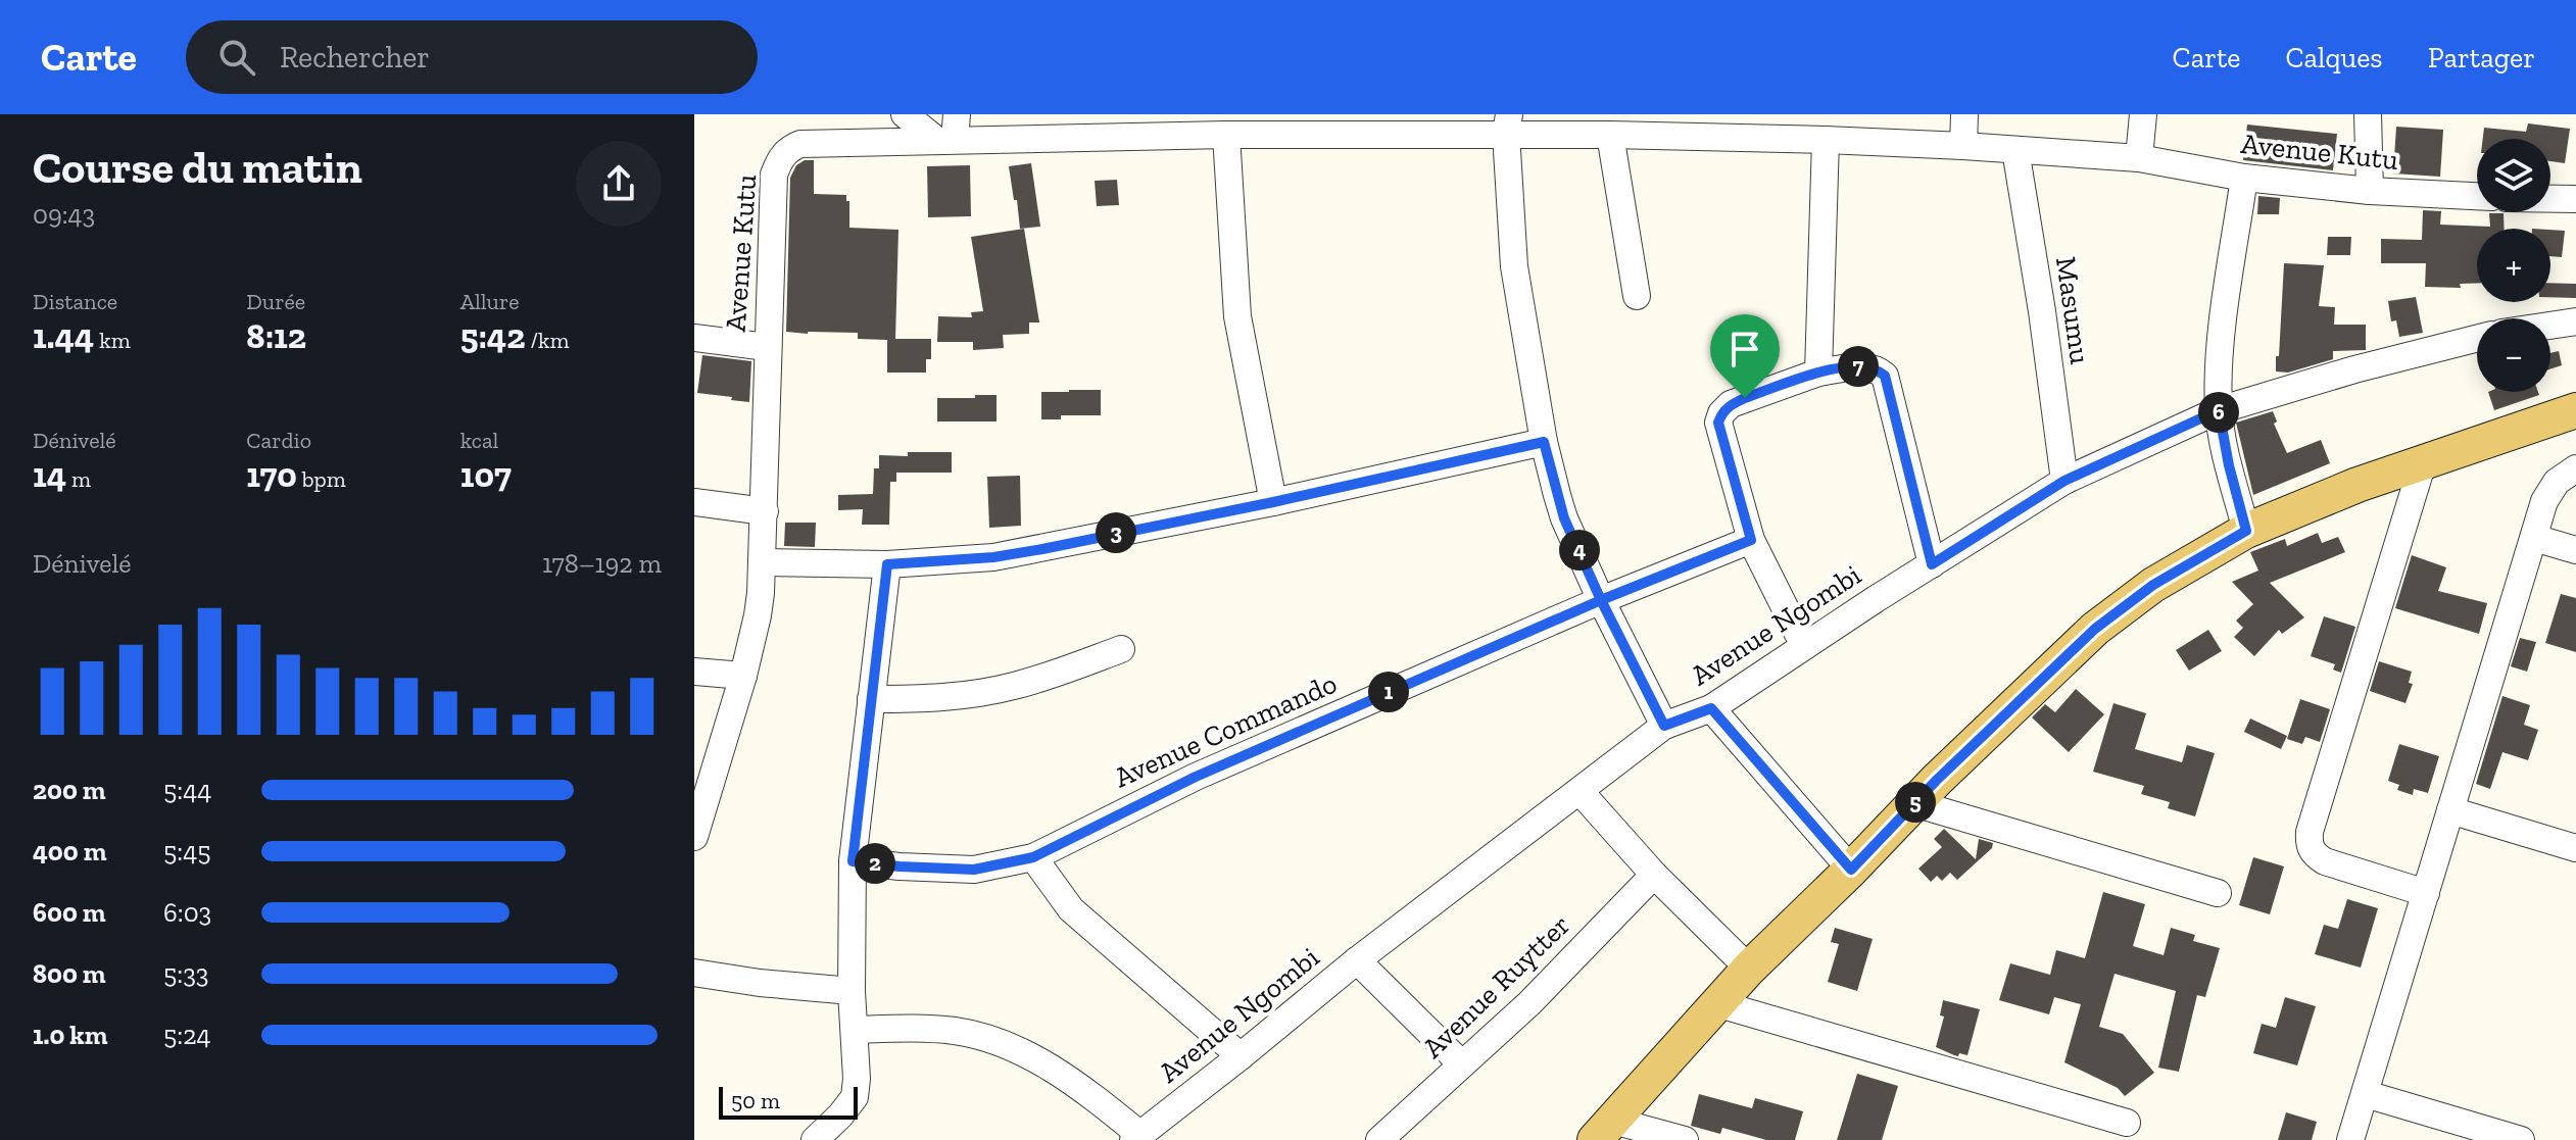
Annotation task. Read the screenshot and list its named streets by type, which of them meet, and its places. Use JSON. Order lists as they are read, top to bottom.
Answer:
{
  "streets": {
    "street": [
      "Avenue Kutu",
      "Masumu",
      "Avenue Ngombi",
      "Avenue Commando",
      "Avenue Ruytter"
    ]
  },
  "crossings": [
    ["Avenue Kutu", "Masumu"],
    ["Masumu", "Avenue Ngombi"]
  ],
  "scale_bar": "50 m",
  "page": {
    "header": "Carte",
    "search": "Rechercher",
    "nav": ["Carte", "Calques", "Partager"],
    "heading": ["Course du matin", "09:43"],
    "map_buttons": ["+", "−"],
    "stats": [
      ["Distance", "1.44 km"],
      ["Durée", "8:12"],
      ["Allure", "5:42 /km"],
      ["Dénivelé", "14 m"],
      ["Cardio", "170 bpm"],
      ["kcal", "107"]
    ],
    "pins": [
      "7",
      "6",
      "3",
      "4",
      "1",
      "5",
      "2"
    ],
    "chart": ["Dénivelé", "178–192 m"],
    "list": [
      {
        "name": "200 m",
        "note": "5:44"
      },
      {
        "name": "400 m",
        "note": "5:45"
      },
      {
        "name": "600 m",
        "note": "6:03"
      },
      {
        "name": "800 m",
        "note": "5:33"
      },
      {
        "name": "1.0 km",
        "note": "5:24"
      }
    ],
    "scale": "50 m"
  }
}
